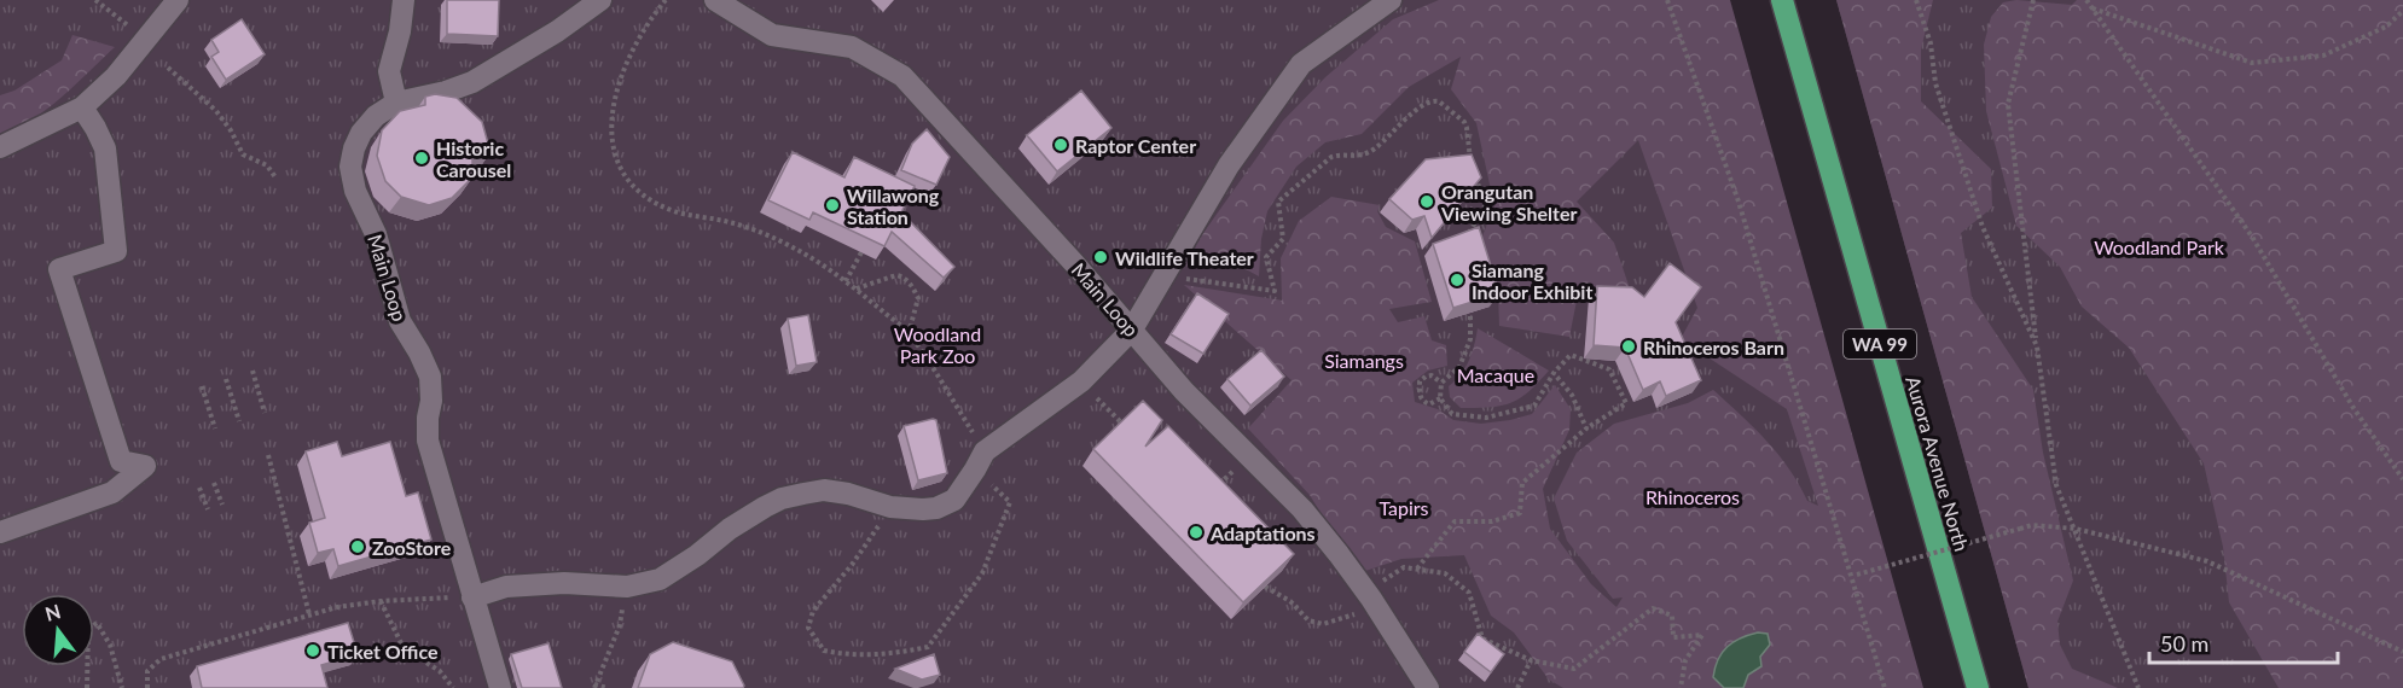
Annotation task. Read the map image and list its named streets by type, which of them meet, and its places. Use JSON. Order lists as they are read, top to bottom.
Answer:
{
  "streets": {
    "highway": ["WA 99", "Aurora Avenue North"],
    "street": ["Main Loop"]
  },
  "parks": [
    "Woodland Park",
    "Woodland Park Zoo",
    "Siamangs",
    "Macaque",
    "Rhinoceros",
    "Tapirs"
  ],
  "places": [
    "Raptor Center",
    "Historic Carousel",
    "Orangutan Viewing Shelter",
    "Willawong Station",
    "Wildlife Theater",
    "Siamang Indoor Exhibit",
    "Rhinoceros Barn",
    "Adaptations",
    "ZooStore",
    "Ticket Office"
  ],
  "scale_bar": "50 m",
  "north": "top"
}
